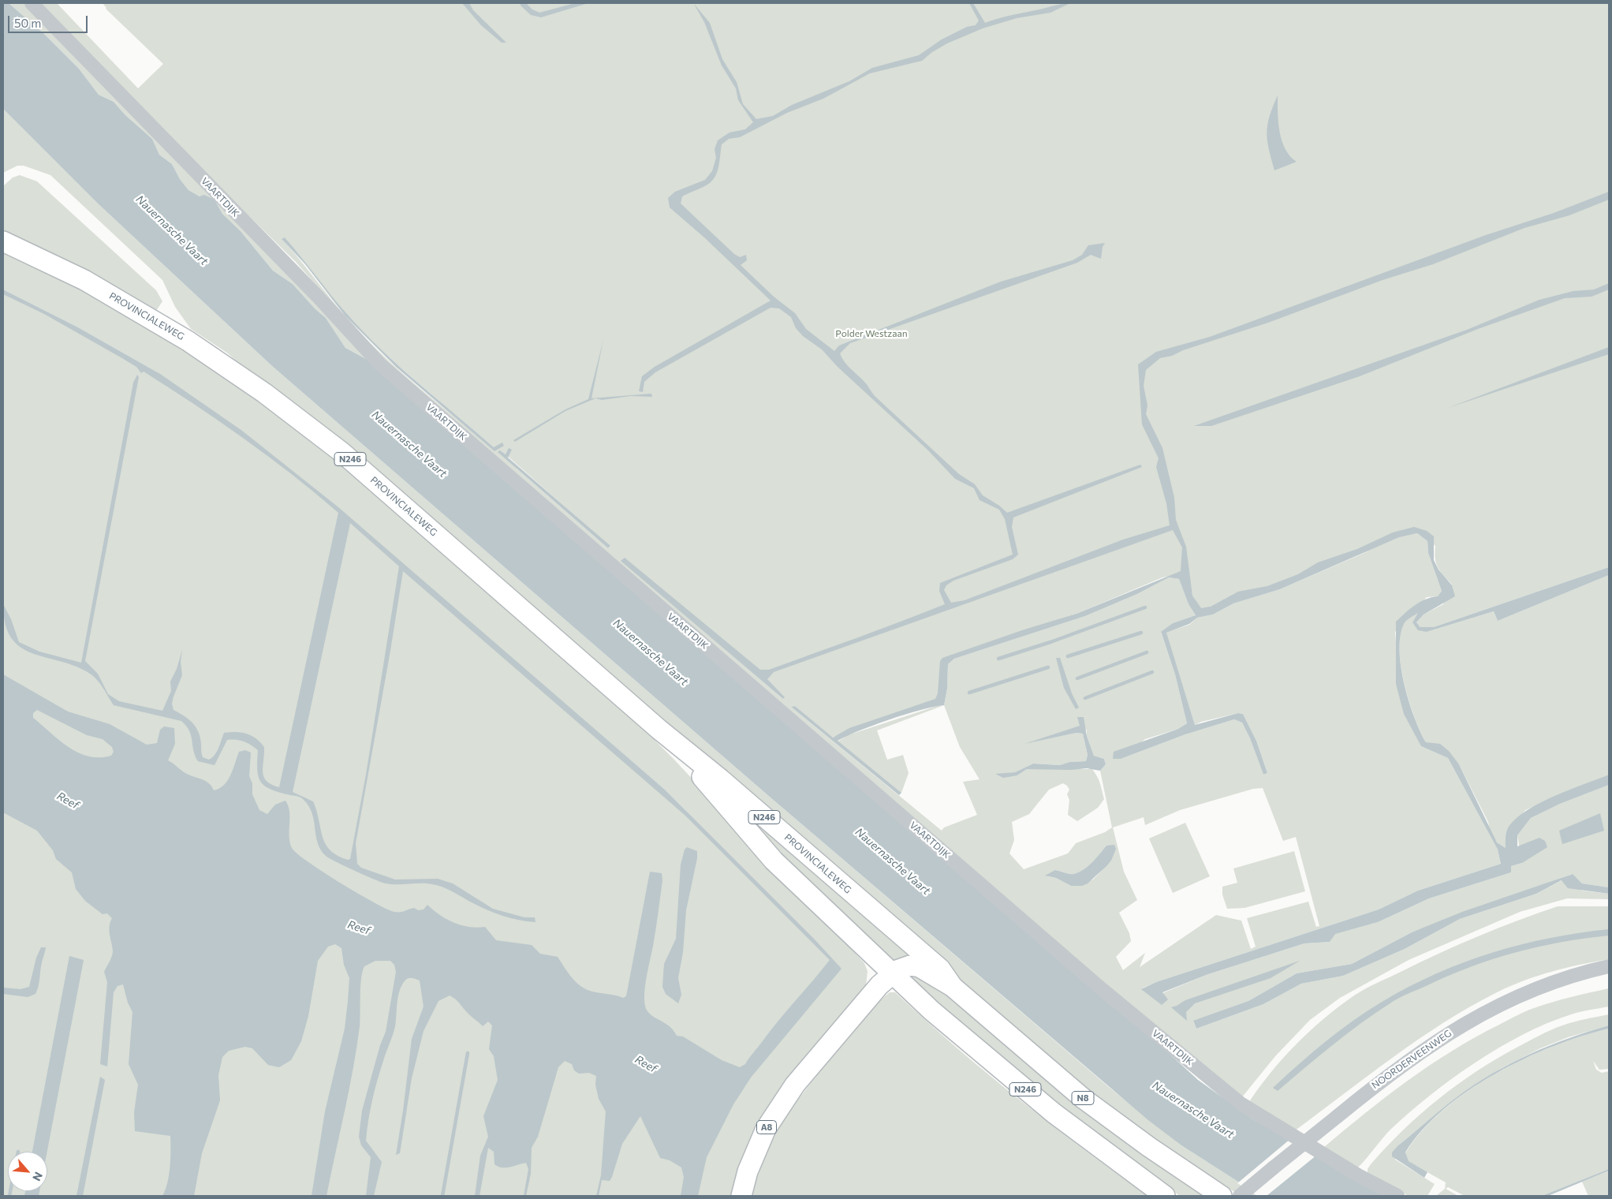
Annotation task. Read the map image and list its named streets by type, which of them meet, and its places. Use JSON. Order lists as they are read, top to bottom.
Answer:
{
  "streets": {
    "highway": [
      "PROVINCIALEWEG",
      "N246",
      "N8",
      "A8"
    ],
    "street": ["VAARTDIJK", "NOORDERVEENWEG"]
  },
  "crossings": [
    ["PROVINCIALEWEG", "N246"],
    ["PROVINCIALEWEG", "N8"],
    ["PROVINCIALEWEG", "A8"],
    ["N246", "A8"],
    ["N8", "A8"]
  ],
  "water": ["Nauernasche Vaart", "Reef"],
  "parks": ["Polder Westzaan"],
  "scale_bar": "50 m",
  "north": "bottom right"
}
